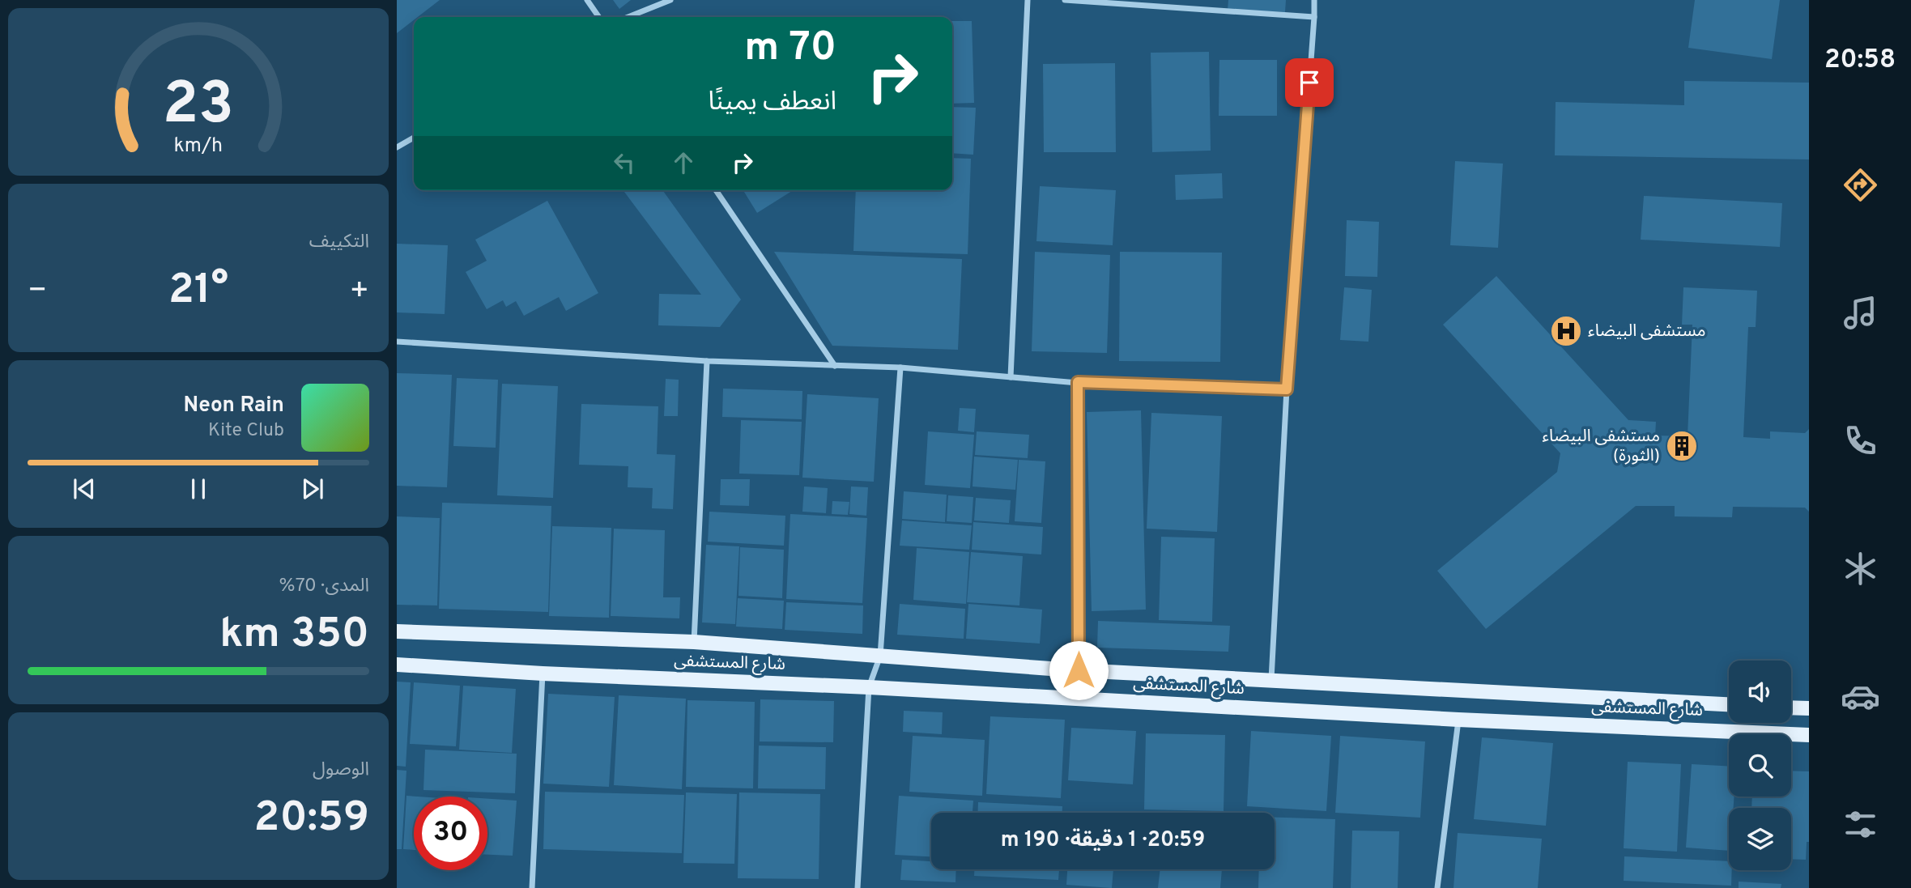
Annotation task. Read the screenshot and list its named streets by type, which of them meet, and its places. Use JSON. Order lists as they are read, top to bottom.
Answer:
{
  "streets": {
    "main road": ["شارع المستشفى"]
  },
  "places": {
    "hospital": ["مستشفى البيضاء"],
    "building": ["مستشفى البيضاء (الثورة)"]
  },
  "page": {
    "tabs": "20:58",
    "turn": ["70 m", "انعطف يمينًا"],
    "tile": [
      "التكييف",
      ["المدى · 70%", "350 km"],
      ["الوصول", "20:59"]
    ],
    "heat": ["−", "21°", "+"],
    "song": ["Neon Rain", "Kite Club"],
    "limit": "30",
    "trip": "20:59 · 1 دقيقة · 190 m",
    "gauge": ["23", "km/h"]
  }
}
